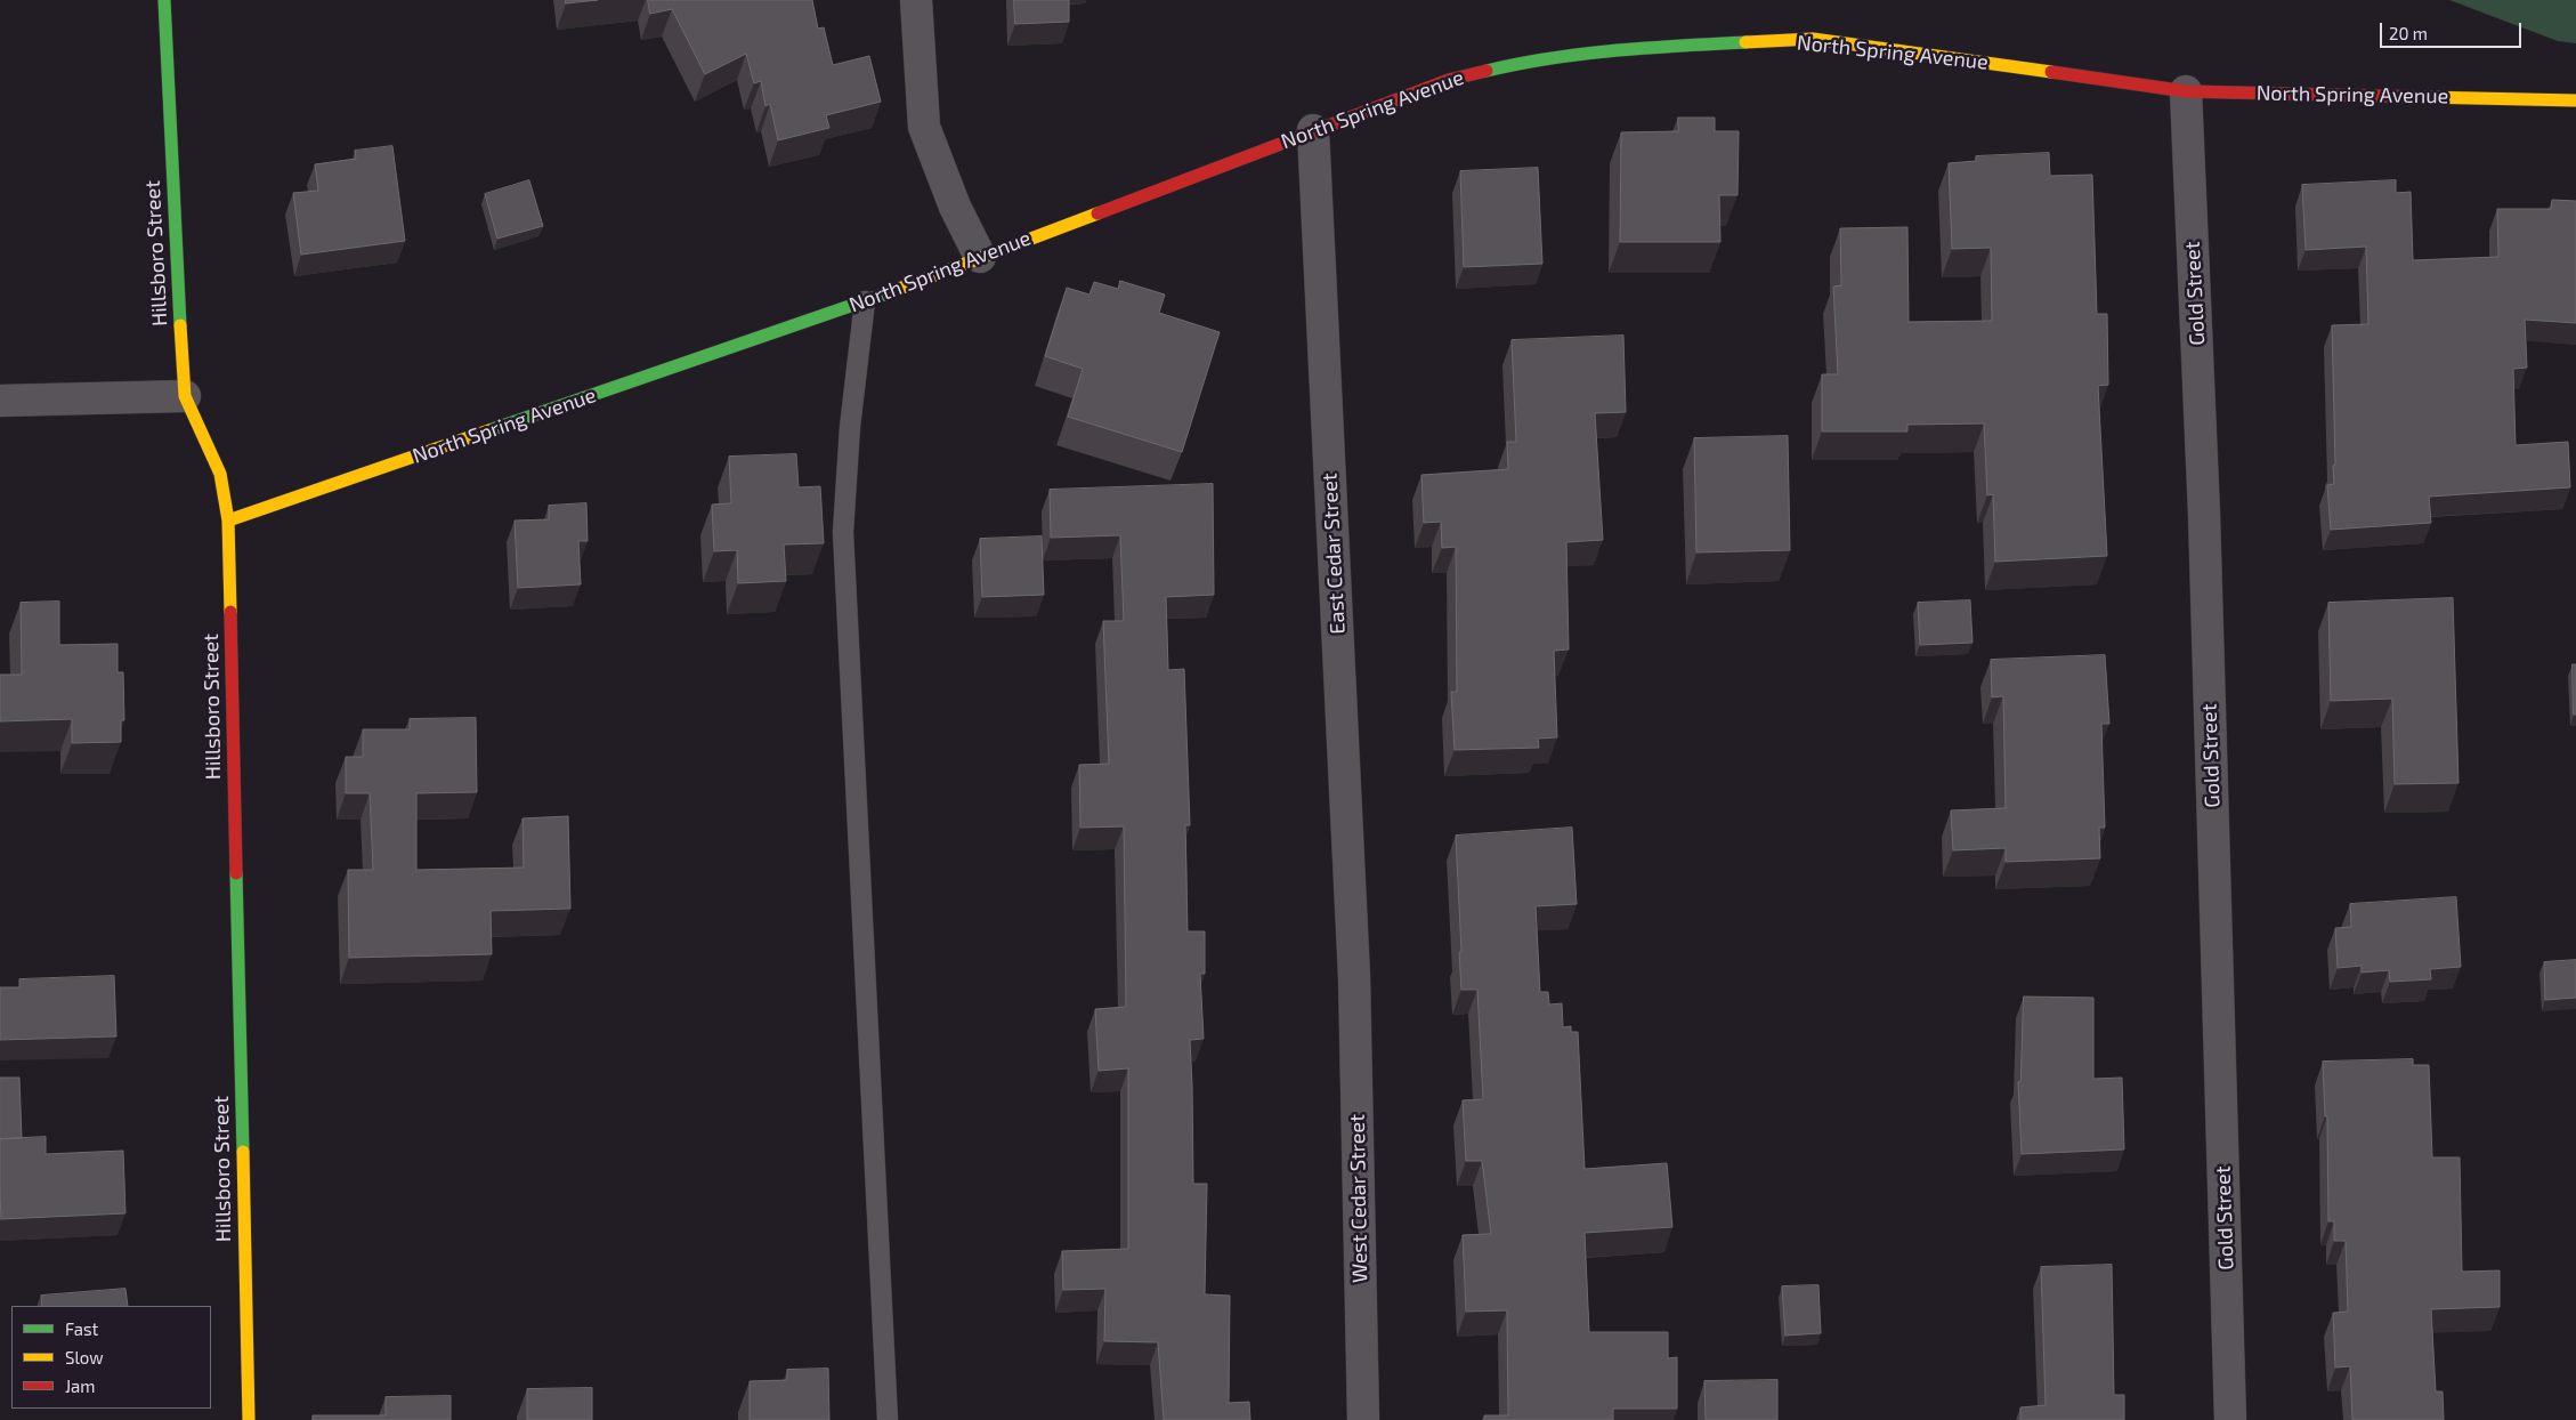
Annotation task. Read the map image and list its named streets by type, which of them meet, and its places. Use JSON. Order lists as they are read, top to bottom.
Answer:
{
  "streets": {
    "street": [
      "North Spring Avenue",
      "Hillsboro Street",
      "Gold Street",
      "East Cedar Street",
      "West Cedar Street"
    ]
  },
  "crossings": [
    ["North Spring Avenue", "Hillsboro Street"],
    ["North Spring Avenue", "Gold Street"],
    ["North Spring Avenue", "East Cedar Street"],
    ["East Cedar Street", "West Cedar Street"]
  ],
  "legend": ["Fast", "Slow", "Jam"],
  "scale_bar": "20 m"
}
